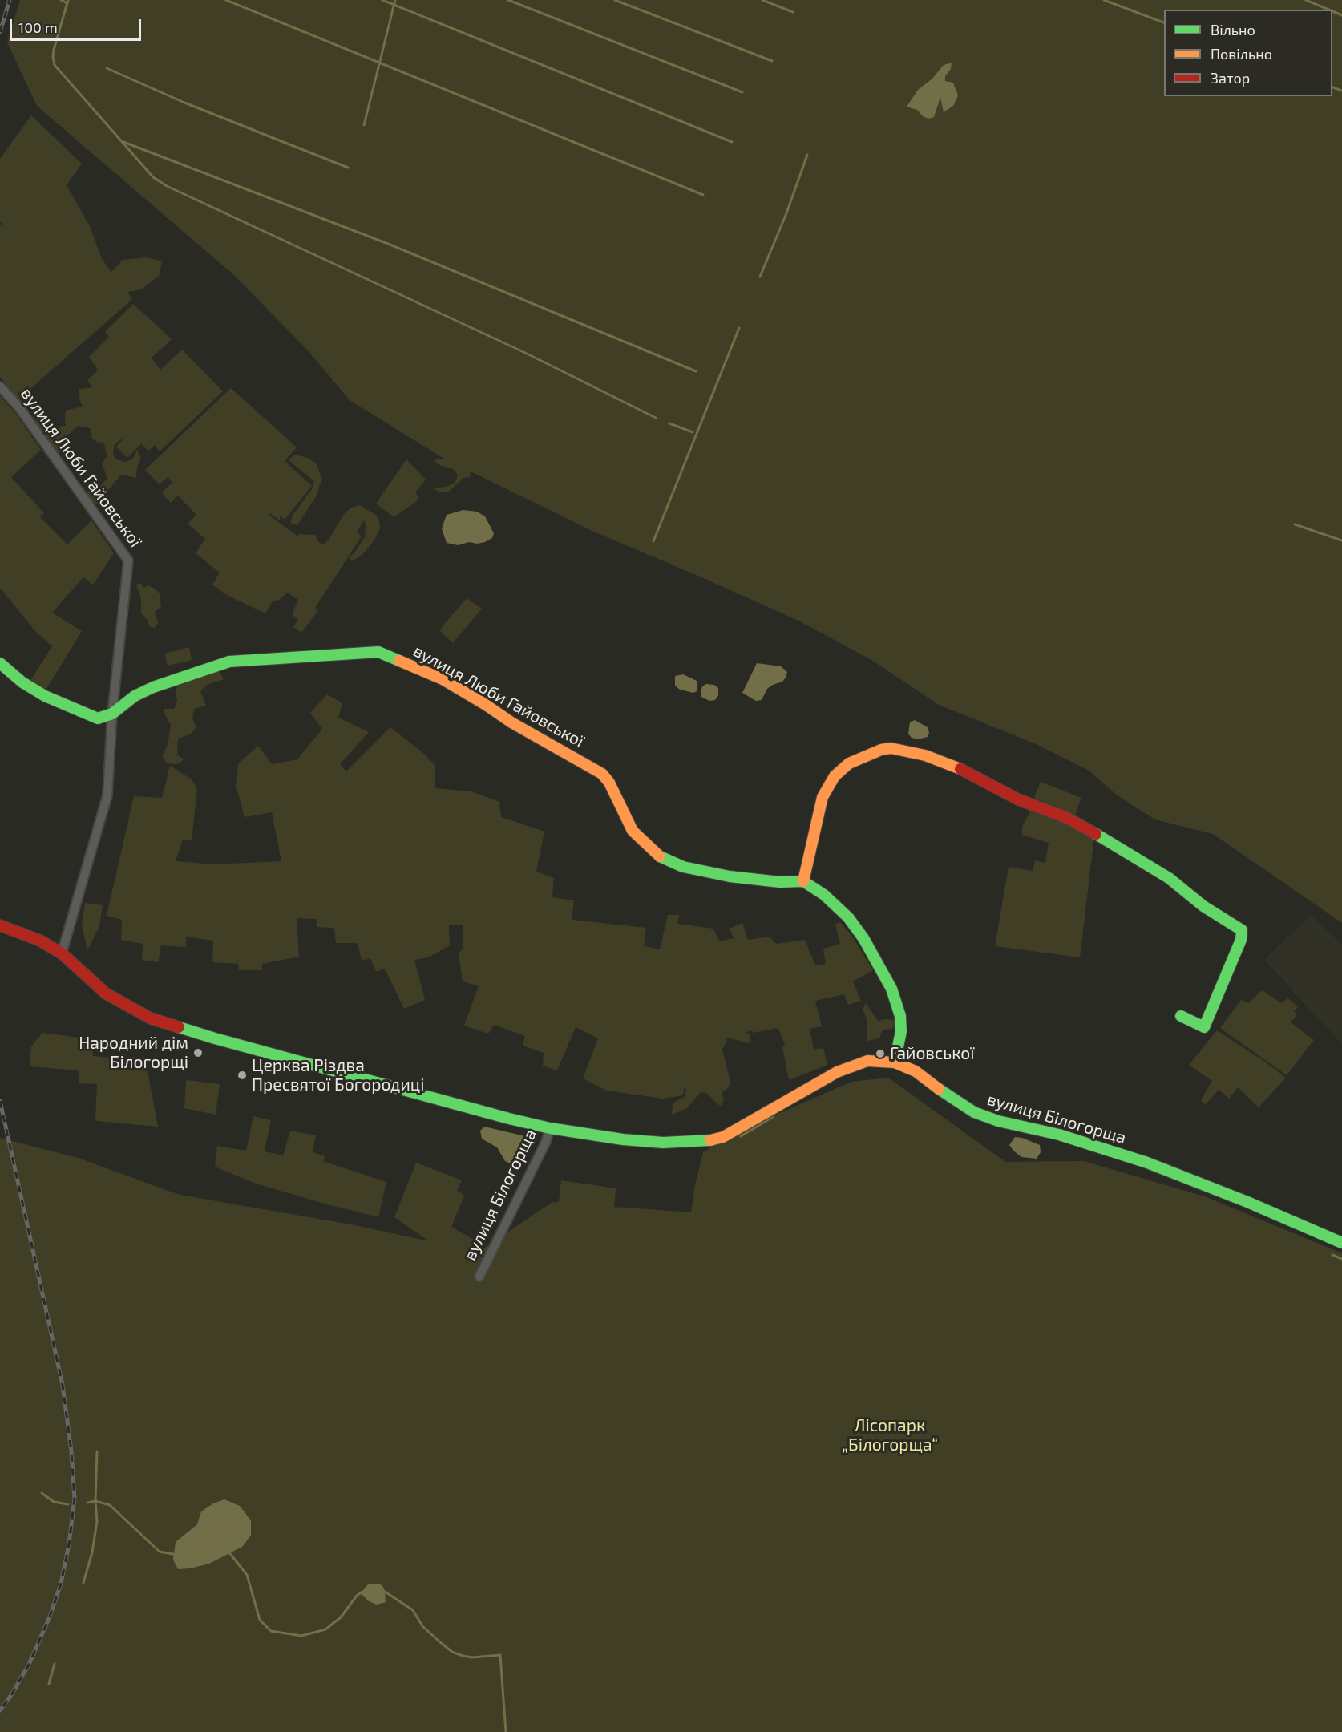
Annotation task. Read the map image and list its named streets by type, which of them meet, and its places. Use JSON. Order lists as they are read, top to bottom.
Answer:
{
  "streets": {
    "street": ["вулиця Люби Гайовської", "вулиця Білогорща"]
  },
  "crossings": [
    ["вулиця Люби Гайовської", "вулиця Білогорща"]
  ],
  "parks": ["Лісопарк „Білогорща“"],
  "places": ["Народний дім Білогорщі", "Гайовської", "Церква Різдва Пресвятої Богородиці"],
  "legend": ["Вільно", "Повільно", "Затор"],
  "scale_bar": "100 m"
}
